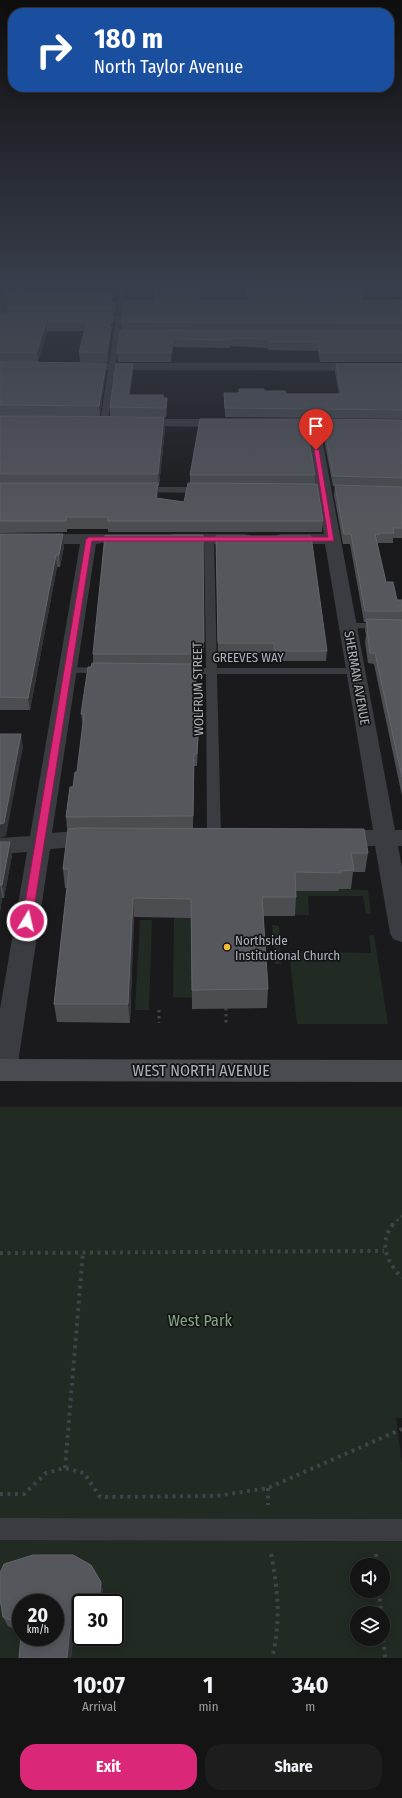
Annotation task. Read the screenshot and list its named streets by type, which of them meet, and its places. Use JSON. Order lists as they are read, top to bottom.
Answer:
{
  "streets": {
    "main road": ["WEST NORTH AVENUE"],
    "street": ["SHERMAN AVENUE"],
    "lane": ["GREEVES WAY", "WOLFRUM STREET"]
  },
  "crossings": [
    ["GREEVES WAY", "SHERMAN AVENUE"],
    ["GREEVES WAY", "WOLFRUM STREET"]
  ],
  "parks": ["West Park"],
  "places": ["Northside Institutional Church"],
  "page": {
    "turn": ["180 m", "North Taylor Avenue"],
    "speed": "20 km/h",
    "limit": "30",
    "eta": [
      "10:07",
      "Arrival",
      "1",
      "min",
      "340",
      "m"
    ],
    "buttons": ["Exit", "Share"]
  }
}
